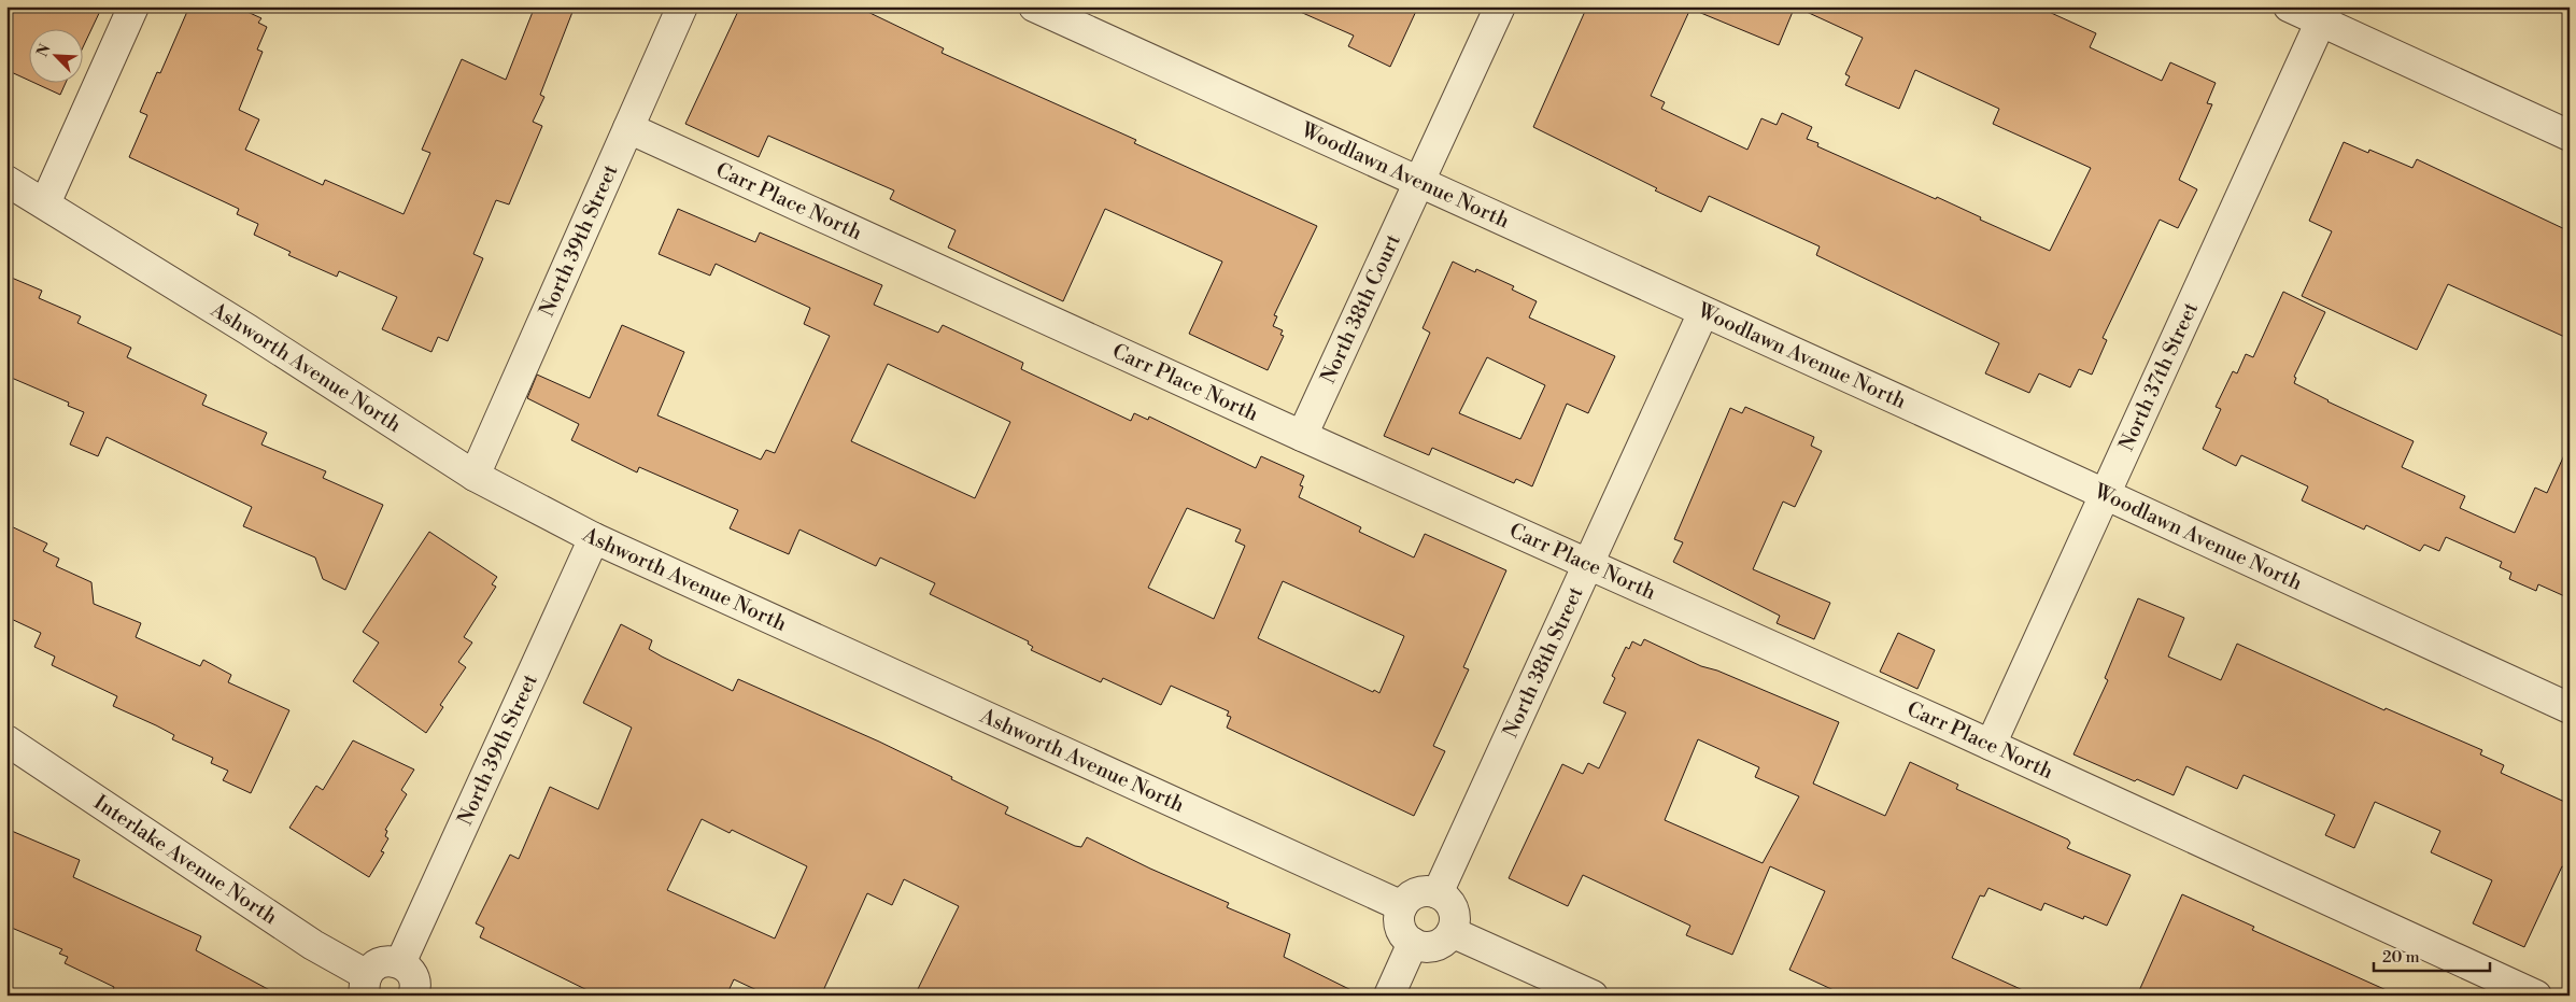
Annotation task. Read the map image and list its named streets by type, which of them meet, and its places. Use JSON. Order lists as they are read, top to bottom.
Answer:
{
  "streets": {
    "street": [
      "Woodlawn Avenue North",
      "Carr Place North",
      "North 39th Street",
      "North 38th Court",
      "Ashworth Avenue North",
      "North 37th Street",
      "North 38th Street",
      "Interlake Avenue North"
    ]
  },
  "crossings": [
    ["Woodlawn Avenue North", "North 38th Court"],
    ["Woodlawn Avenue North", "North 37th Street"],
    ["Woodlawn Avenue North", "North 38th Street"],
    ["Carr Place North", "North 39th Street"],
    ["Carr Place North", "North 38th Court"],
    ["Carr Place North", "North 37th Street"],
    ["Carr Place North", "North 38th Street"],
    ["North 39th Street", "Ashworth Avenue North"],
    ["Ashworth Avenue North", "North 38th Street"]
  ],
  "scale_bar": "20 m",
  "north": "top left"
}
